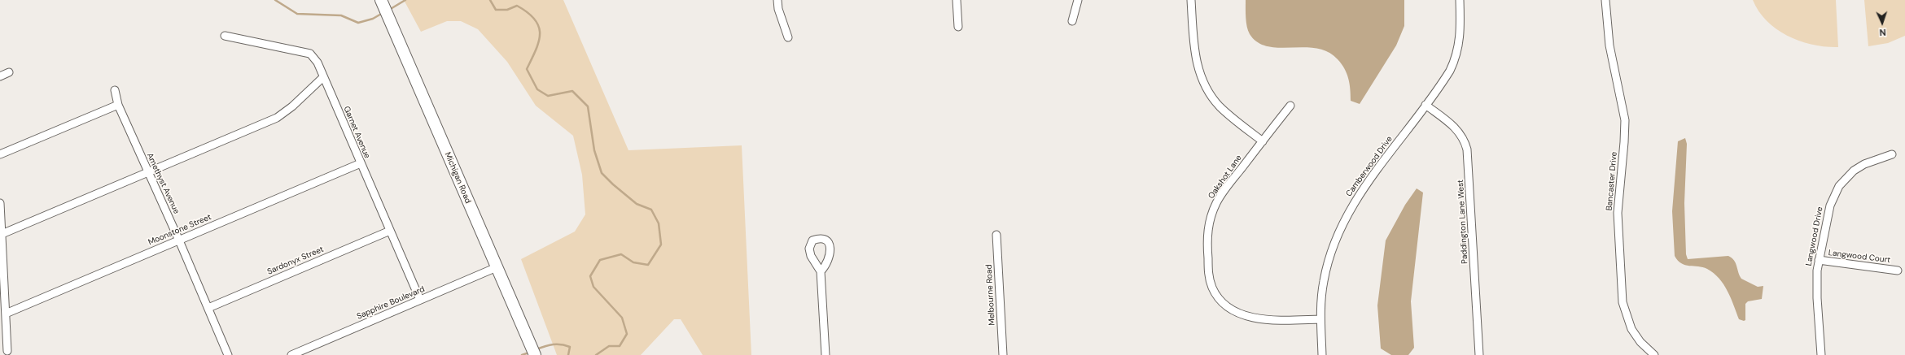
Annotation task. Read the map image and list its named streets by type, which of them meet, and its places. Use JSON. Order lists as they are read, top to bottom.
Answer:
{
  "streets": {
    "main road": ["Michigan Road"],
    "street": [
      "Garnet Avenue",
      "Camberwood Drive",
      "Oakshot Lane",
      "Bancaster Drive",
      "Amethyst Avenue",
      "Paddington Lane West",
      "Moonstone Street",
      "Langwood Drive",
      "Langwood Court",
      "Sardonyx Street",
      "Melbourne Road",
      "Sapphire Boulevard"
    ]
  },
  "crossings": [
    ["Garnet Avenue", "Moonstone Street"],
    ["Garnet Avenue", "Sardonyx Street"],
    ["Garnet Avenue", "Sapphire Boulevard"],
    ["Camberwood Drive", "Oakshot Lane"],
    ["Camberwood Drive", "Paddington Lane West"],
    ["Michigan Road", "Sapphire Boulevard"],
    ["Amethyst Avenue", "Moonstone Street"],
    ["Amethyst Avenue", "Sardonyx Street"],
    ["Langwood Drive", "Langwood Court"]
  ],
  "north": "bottom"
}
